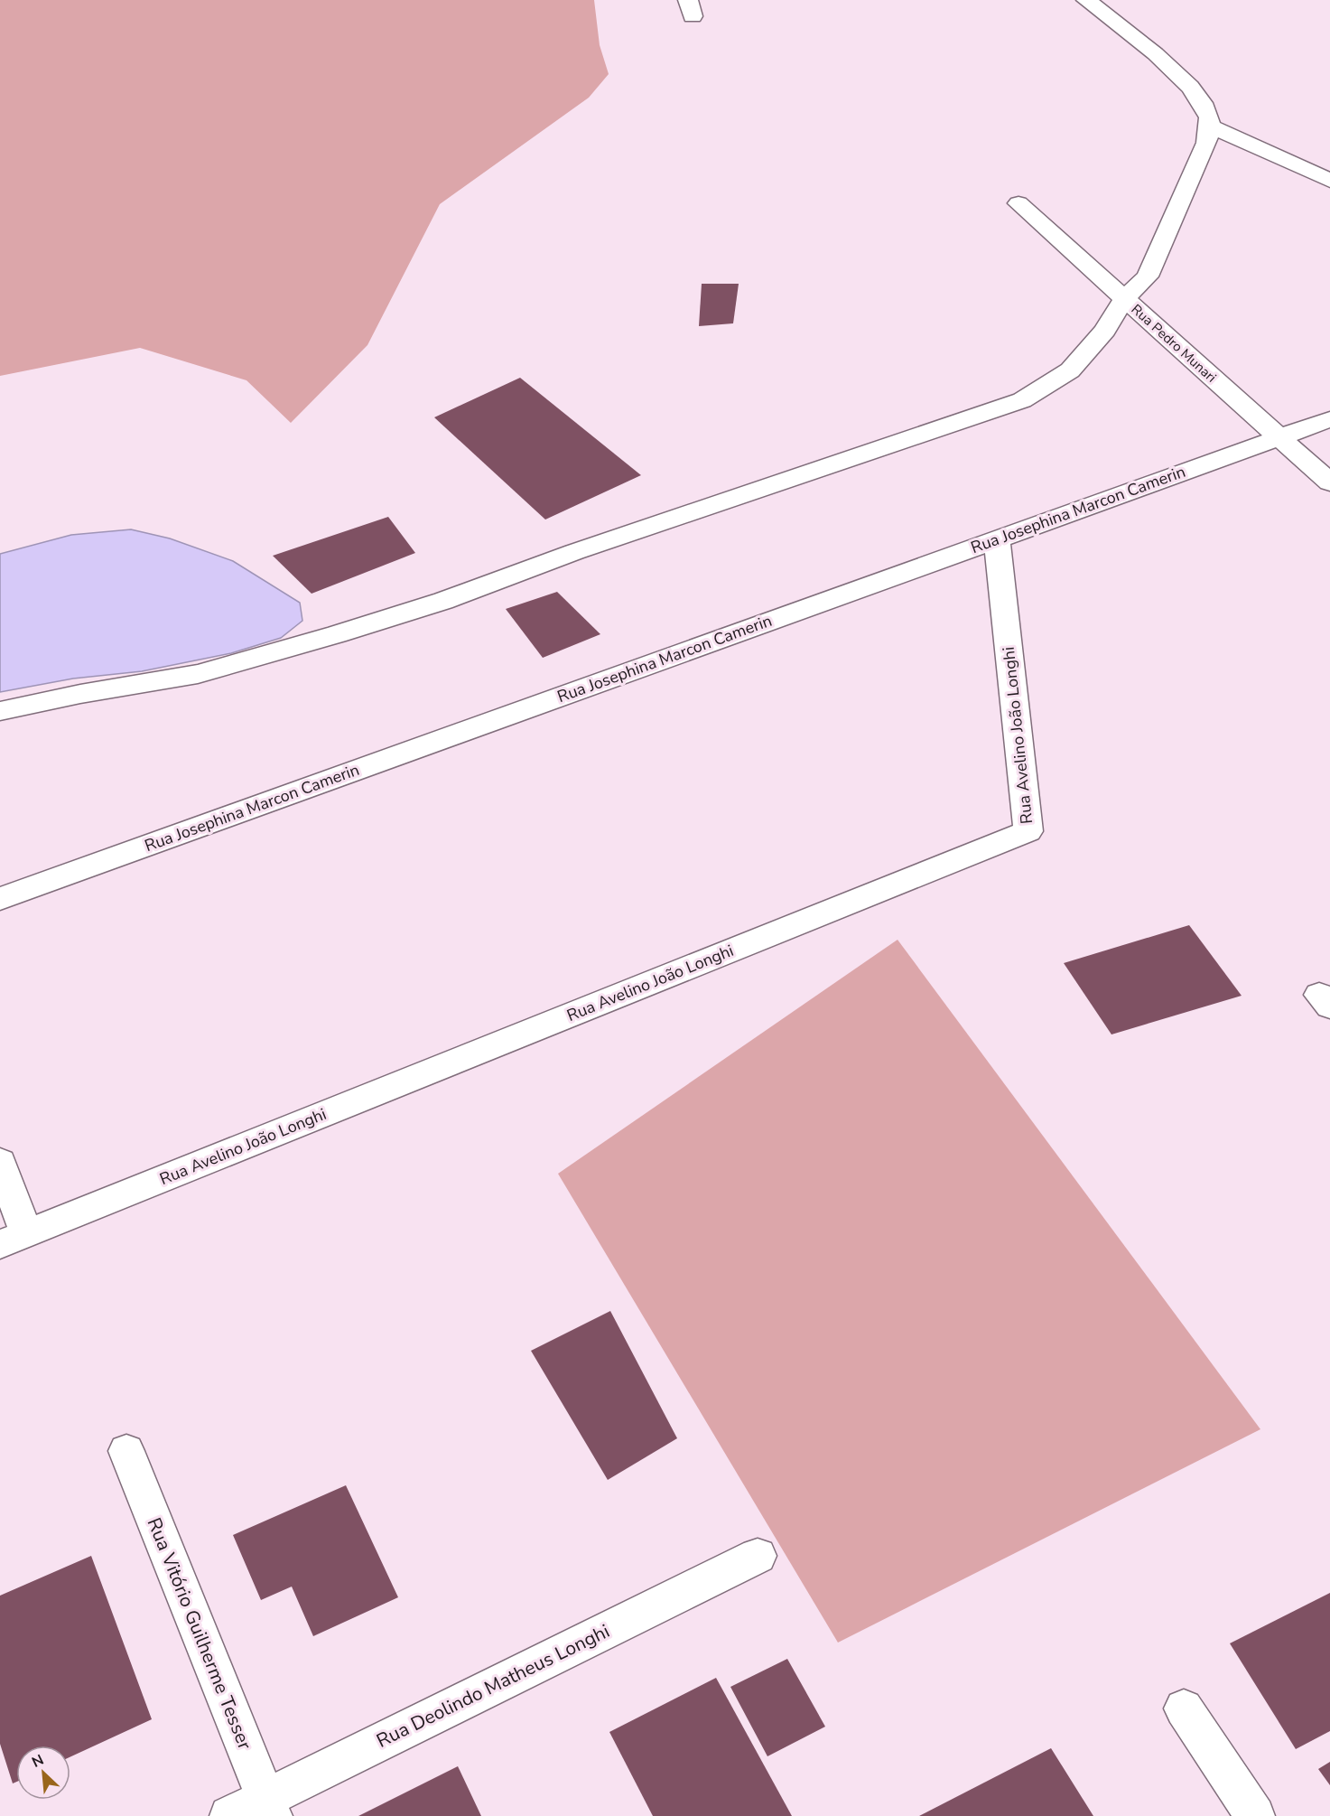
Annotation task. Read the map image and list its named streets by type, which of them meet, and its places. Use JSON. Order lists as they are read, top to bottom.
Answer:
{
  "streets": {
    "street": [
      "Rua Pedro Munari",
      "Rua Josephina Marcon Camerin",
      "Rua Avelino João Longhi",
      "Rua Vitório Guilherme Tesser",
      "Rua Deolindo Matheus Longhi"
    ]
  },
  "crossings": [
    ["Rua Pedro Munari", "Rua Josephina Marcon Camerin"],
    ["Rua Josephina Marcon Camerin", "Rua Avelino João Longhi"],
    ["Rua Vitório Guilherme Tesser", "Rua Deolindo Matheus Longhi"]
  ],
  "north": "top left"
}
